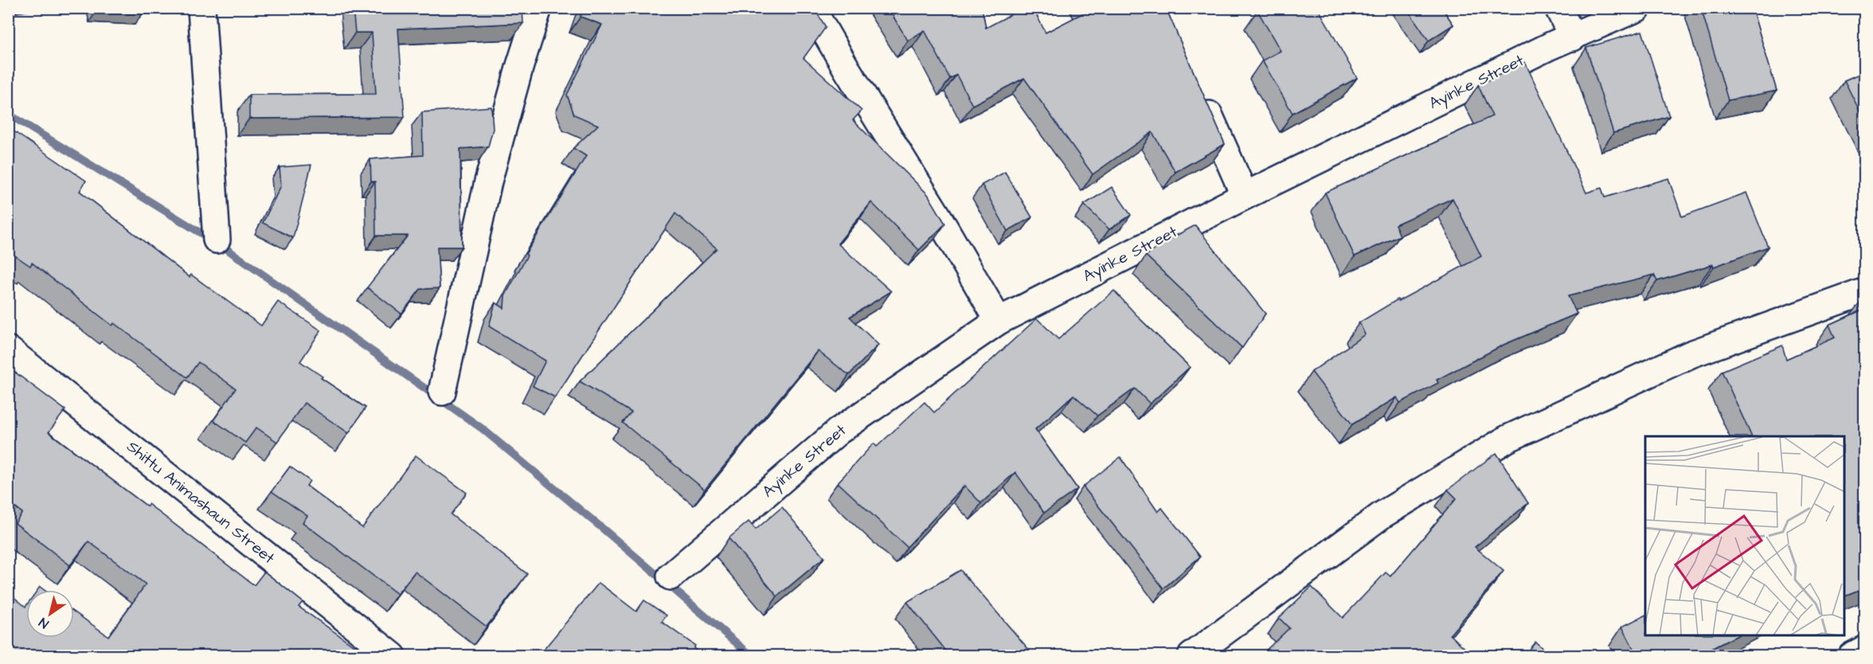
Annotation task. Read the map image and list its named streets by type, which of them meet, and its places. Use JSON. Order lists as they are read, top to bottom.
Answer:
{
  "streets": {
    "street": ["Ayinke Street", "Shittu Animashaun Street"]
  },
  "north": "bottom left"
}
